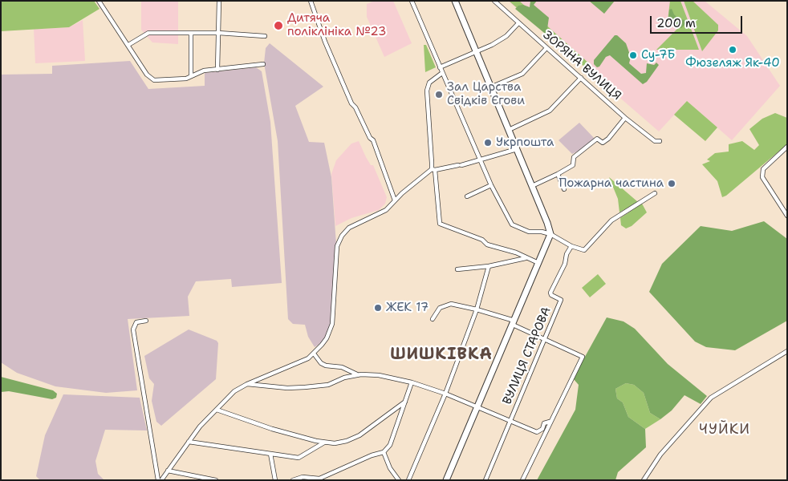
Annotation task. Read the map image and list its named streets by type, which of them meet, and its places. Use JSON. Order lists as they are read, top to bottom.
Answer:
{
  "streets": {
    "street": ["ЗОРЯНА ВУЛИЦЯ", "ВУЛИЦЯ СТАРОВА"]
  },
  "districts": ["ШИШКІВКА", "ЧУЙКИ"],
  "places": [
    "Дитяча поліклініка №23",
    "Фюзеляж Як-40",
    "Су-7Б",
    "Зал Царства Свідків Єгови",
    "Укрпошта",
    "Пожарна частина",
    "ЖЕК 17"
  ],
  "scale_bar": "200 m"
}
